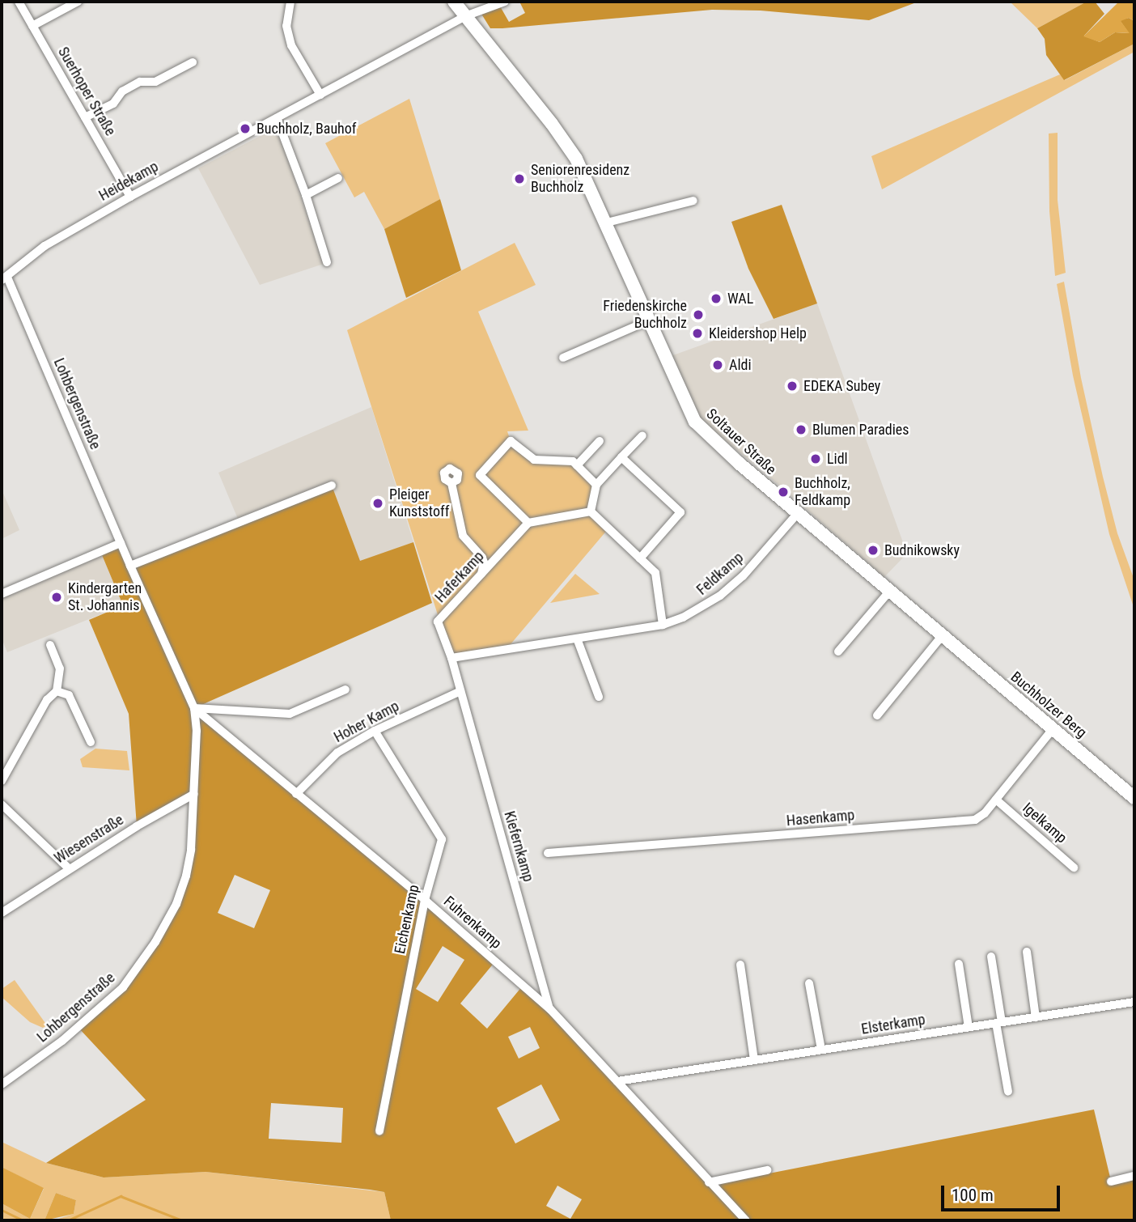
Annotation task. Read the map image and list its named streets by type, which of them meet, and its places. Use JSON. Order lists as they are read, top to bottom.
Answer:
{
  "streets": {
    "main road": ["Soltauer Straße", "Buchholzer Berg"],
    "street": [
      "Suerhoper Straße",
      "Heidekamp",
      "Lohbergenstraße",
      "Feldkamp",
      "Haferkamp",
      "Hoher Kamp",
      "Hasenkamp",
      "Igelkamp",
      "Wiesenstraße",
      "Kiefernkamp",
      "Eichenkamp",
      "Fuhrenkamp",
      "Elsterkamp"
    ]
  },
  "crossings": [
    ["Suerhoper Straße", "Heidekamp"],
    ["Heidekamp", "Lohbergenstraße"],
    ["Heidekamp", "Soltauer Straße"],
    ["Lohbergenstraße", "Wiesenstraße"],
    ["Lohbergenstraße", "Fuhrenkamp"],
    ["Soltauer Straße", "Feldkamp"],
    ["Soltauer Straße", "Buchholzer Berg"],
    ["Feldkamp", "Haferkamp"],
    ["Buchholzer Berg", "Hasenkamp"],
    ["Hoher Kamp", "Kiefernkamp"],
    ["Hoher Kamp", "Eichenkamp"],
    ["Hoher Kamp", "Fuhrenkamp"],
    ["Hasenkamp", "Igelkamp"],
    ["Kiefernkamp", "Fuhrenkamp"],
    ["Eichenkamp", "Fuhrenkamp"],
    ["Fuhrenkamp", "Elsterkamp"]
  ],
  "places": [
    "Buchholz, Bauhof",
    "Seniorenresidenz Buchholz",
    "WAL",
    "Friedenskirche Buchholz",
    "Kleidershop Help",
    "Aldi",
    "EDEKA Subey",
    "Blumen Paradies",
    "Lidl",
    "Buchholz, Feldkamp",
    "Pleiger Kunststoff",
    "Budnikowsky",
    "Kindergarten St. Johannis"
  ],
  "scale_bar": "100 m"
}
